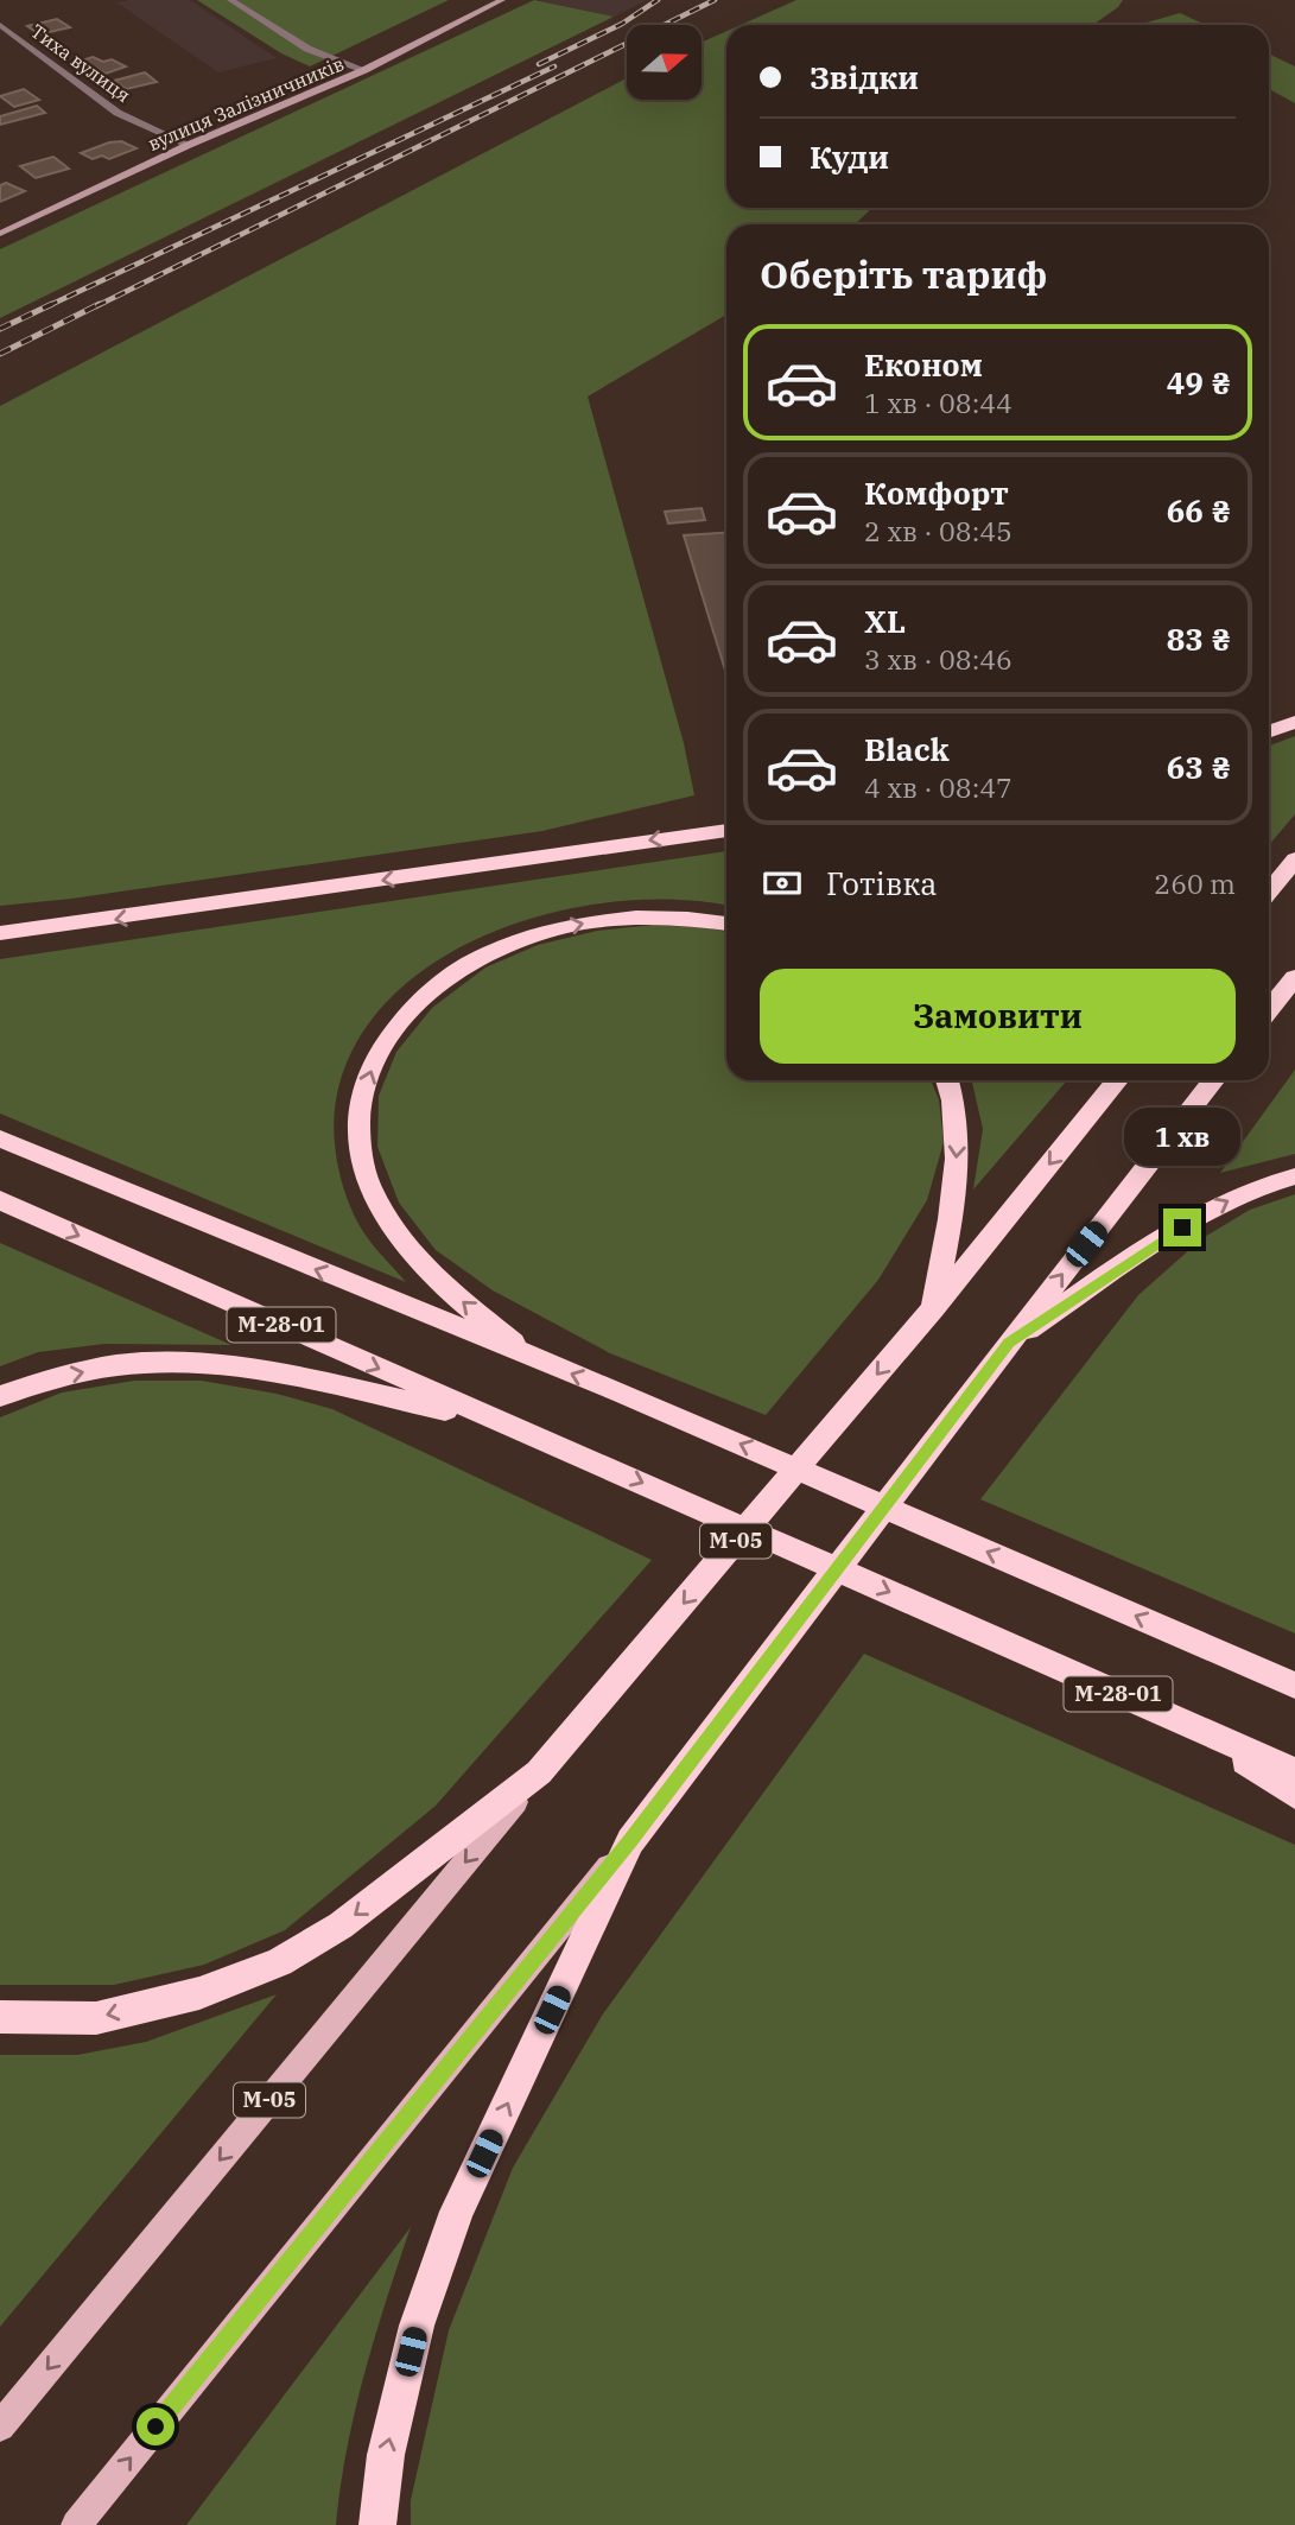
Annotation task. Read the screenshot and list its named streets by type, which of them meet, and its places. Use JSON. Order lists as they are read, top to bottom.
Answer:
{
  "streets": {
    "highway": ["М-28-01", "М-05"],
    "street": ["Тиха вулиця", "вулиця Залізничників"]
  },
  "crossings": [
    ["Тиха вулиця", "вулиця Залізничників"]
  ],
  "north": "right",
  "page": {
    "banner": ["Звідки", "Куди"],
    "heading": "Оберіть тариф",
    "list": [
      {
        "name": "Економ",
        "note": "1 хв · 08:44",
        "value": "49 ₴"
      },
      {
        "name": "Комфорт",
        "note": "2 хв · 08:45",
        "value": "66 ₴"
      },
      {
        "name": "XL",
        "note": "3 хв · 08:46",
        "value": "83 ₴"
      },
      {
        "name": "Black",
        "note": "4 хв · 08:47",
        "value": "63 ₴"
      }
    ],
    "pay": ["Готівка", "260 m"],
    "buttons": "Замовити",
    "bubble": "1 хв"
  }
}
